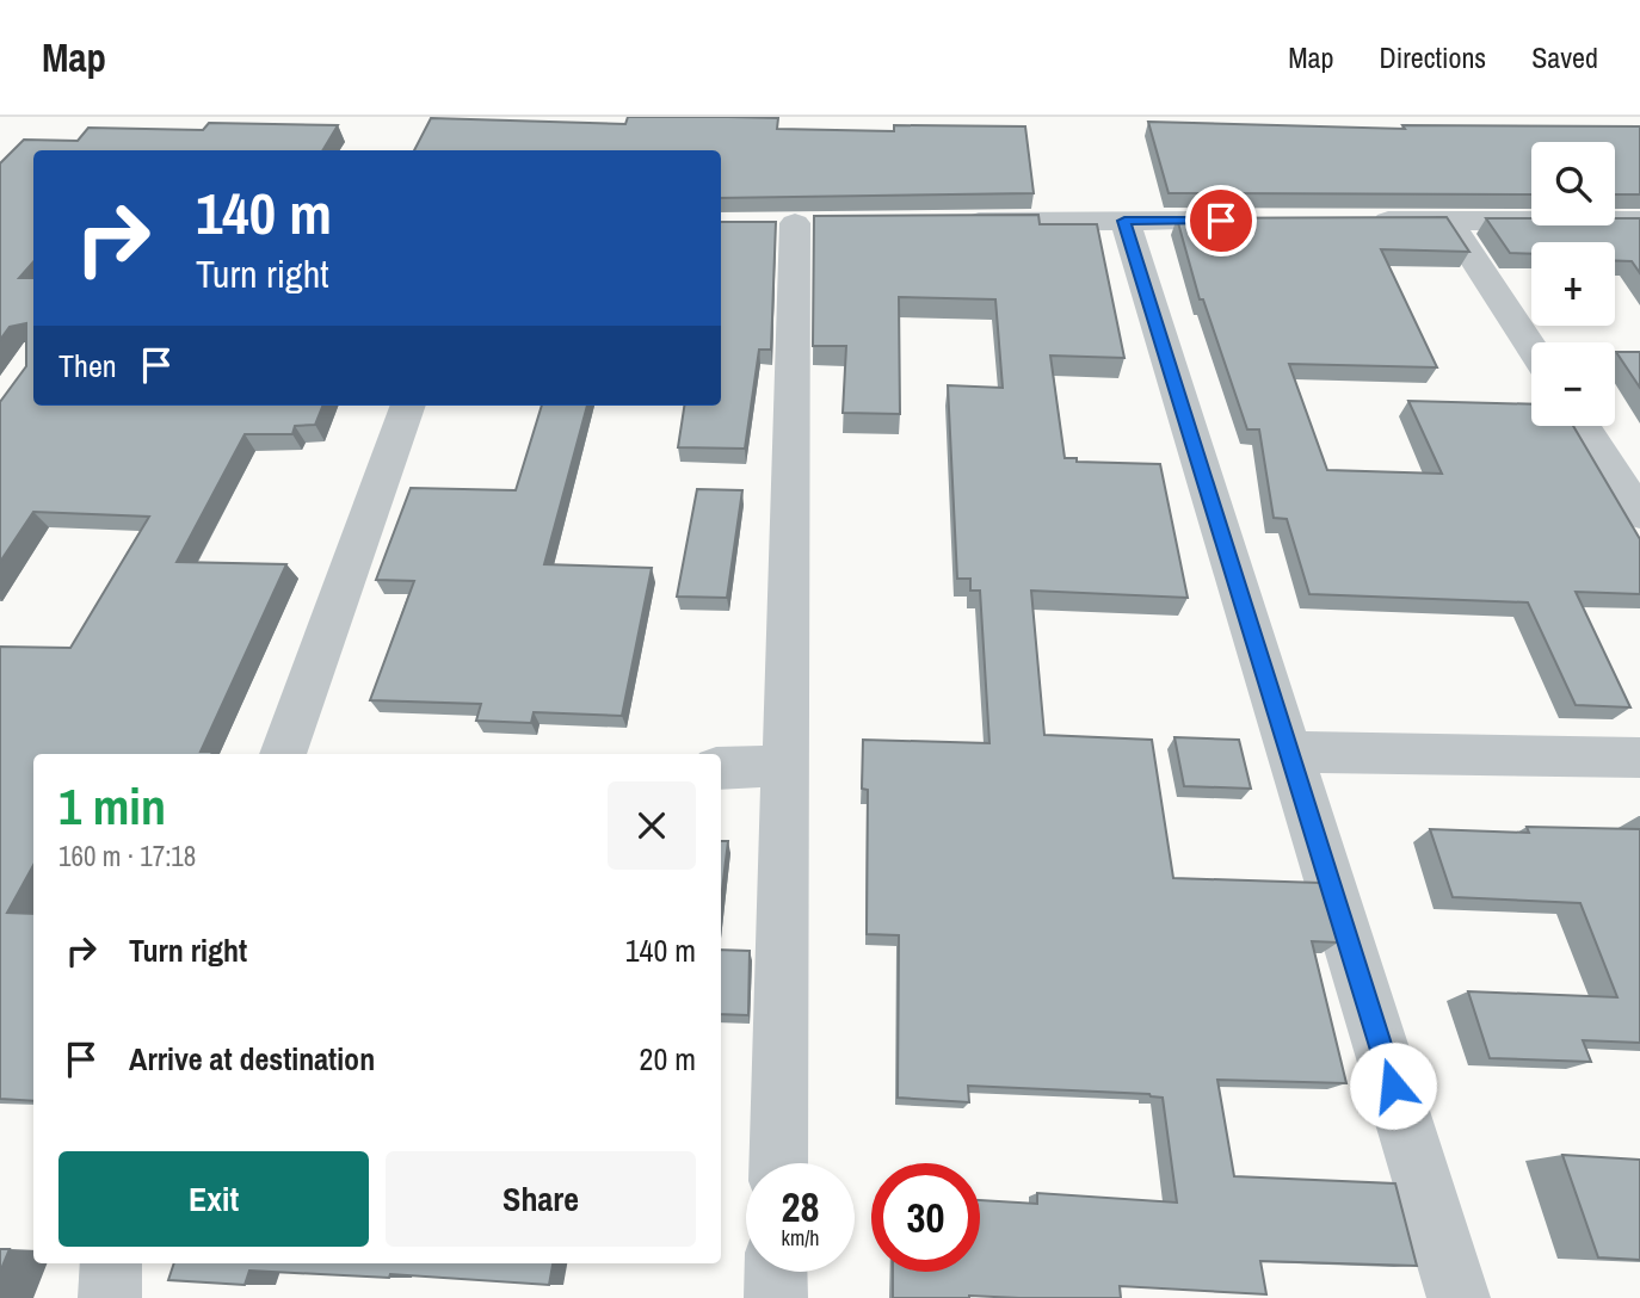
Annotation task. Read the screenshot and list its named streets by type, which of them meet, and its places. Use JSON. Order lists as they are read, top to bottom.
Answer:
{
  "page": {
    "header": "Map",
    "nav": ["Map", "Directions", "Saved"],
    "map_buttons": ["+", "−"],
    "turn": ["140 m", "Turn right"],
    "then": "Then",
    "heading": ["1 min", "160 m · 17:18"],
    "list": [
      {
        "name": "Turn right",
        "value": "140 m"
      },
      {
        "name": "Arrive at destination",
        "value": "20 m"
      }
    ],
    "buttons": ["Exit", "Share"],
    "speed": "28 km/h",
    "limit": "30"
  }
}
